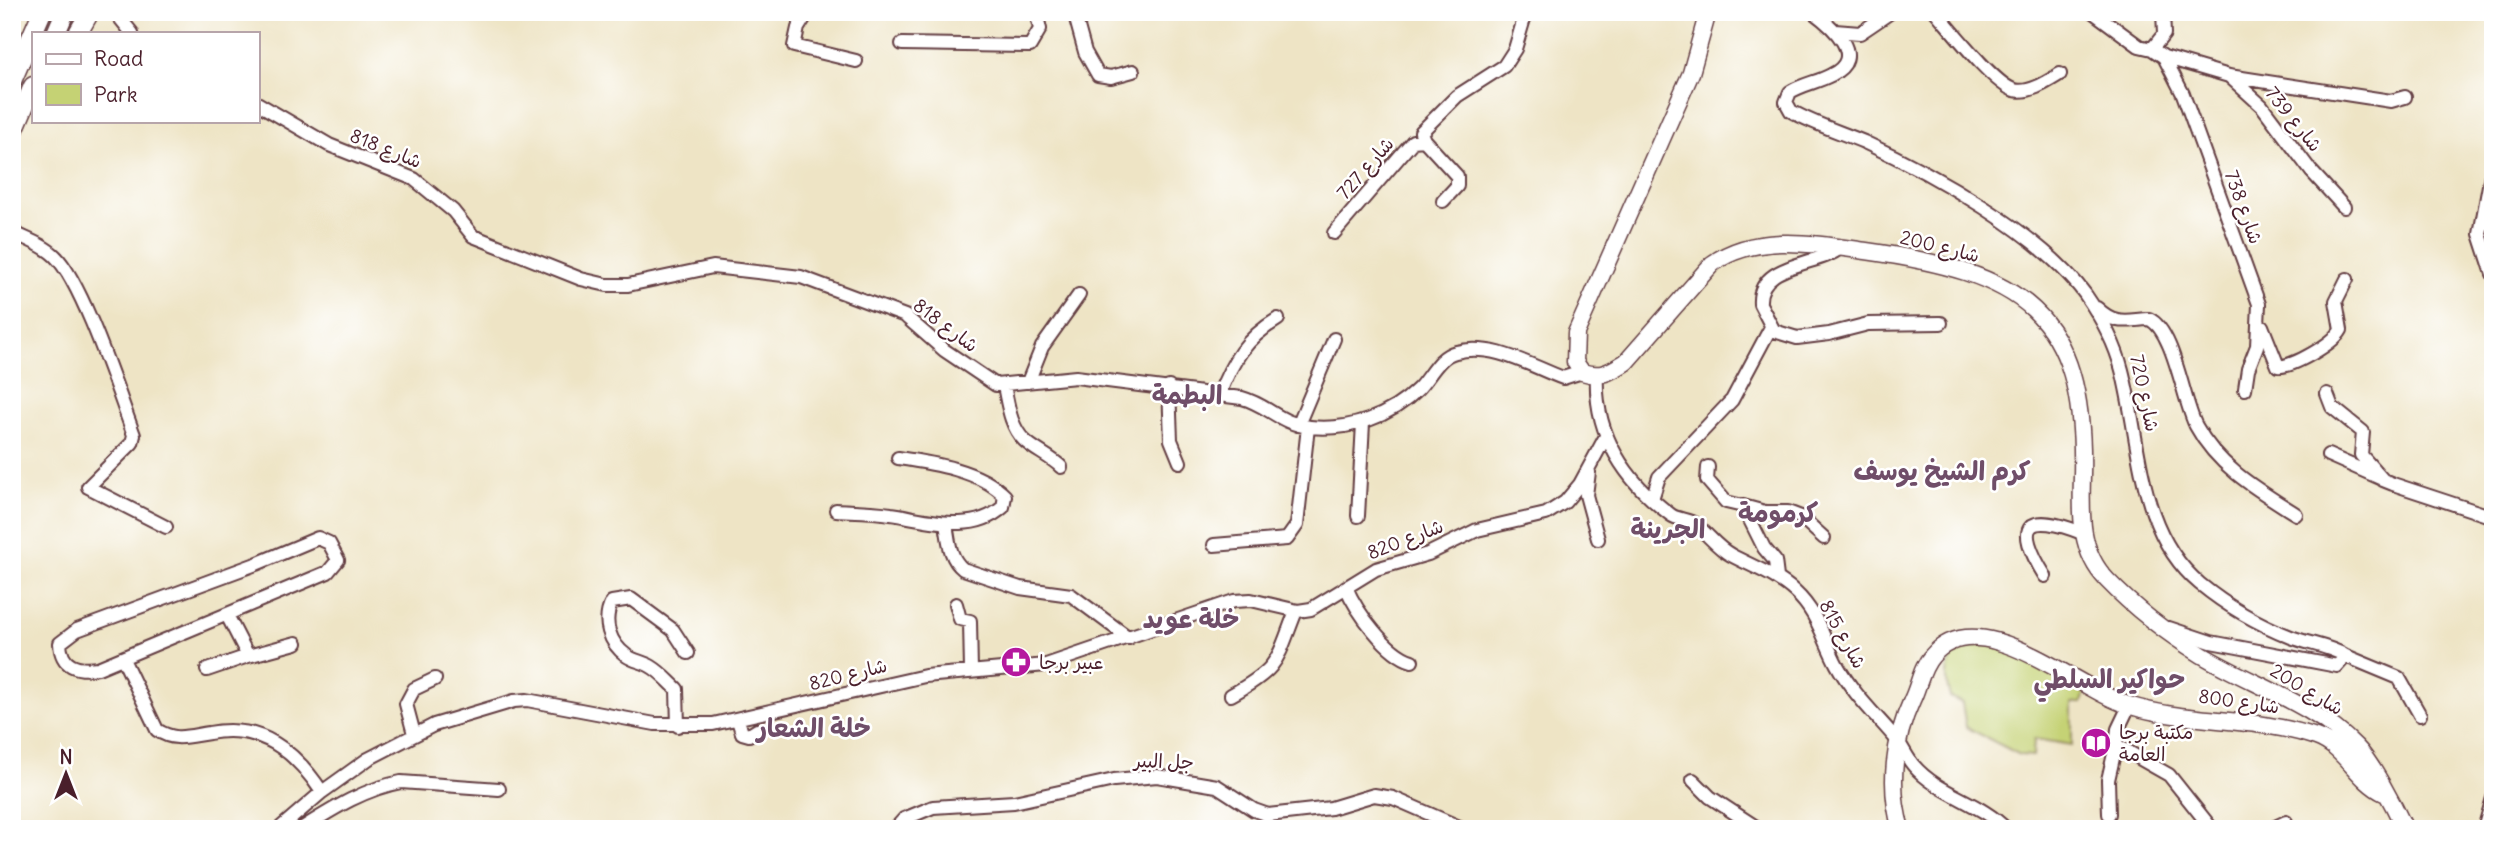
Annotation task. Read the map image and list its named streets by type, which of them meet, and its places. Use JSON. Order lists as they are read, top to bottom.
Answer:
{
  "streets": {
    "main road": ["شارع 200", "شارع 800"],
    "street": [
      "شارع 739",
      "شارع 818",
      "شارع 727",
      "شارع 738",
      "شارع 720",
      "شارع 820",
      "شارع 815",
      "جل البير"
    ]
  },
  "crossings": [
    ["شارع 739", "شارع 738"],
    ["شارع 200", "شارع 815"],
    ["شارع 200", "شارع 800"],
    ["شارع 820", "شارع 815"],
    ["شارع 815", "شارع 800"]
  ],
  "districts": [
    "البطمة",
    "كرم الشيخ يوسف",
    "كرمومة",
    "الجرينة",
    "خلة عويد",
    "حواكير السلطي",
    "خلة الشعار"
  ],
  "places": {
    "pharmacy": ["عبير برجا"],
    "library": ["مكتبة برجا العامة"]
  },
  "legend": ["Road", "Park"],
  "north": "top"
}
